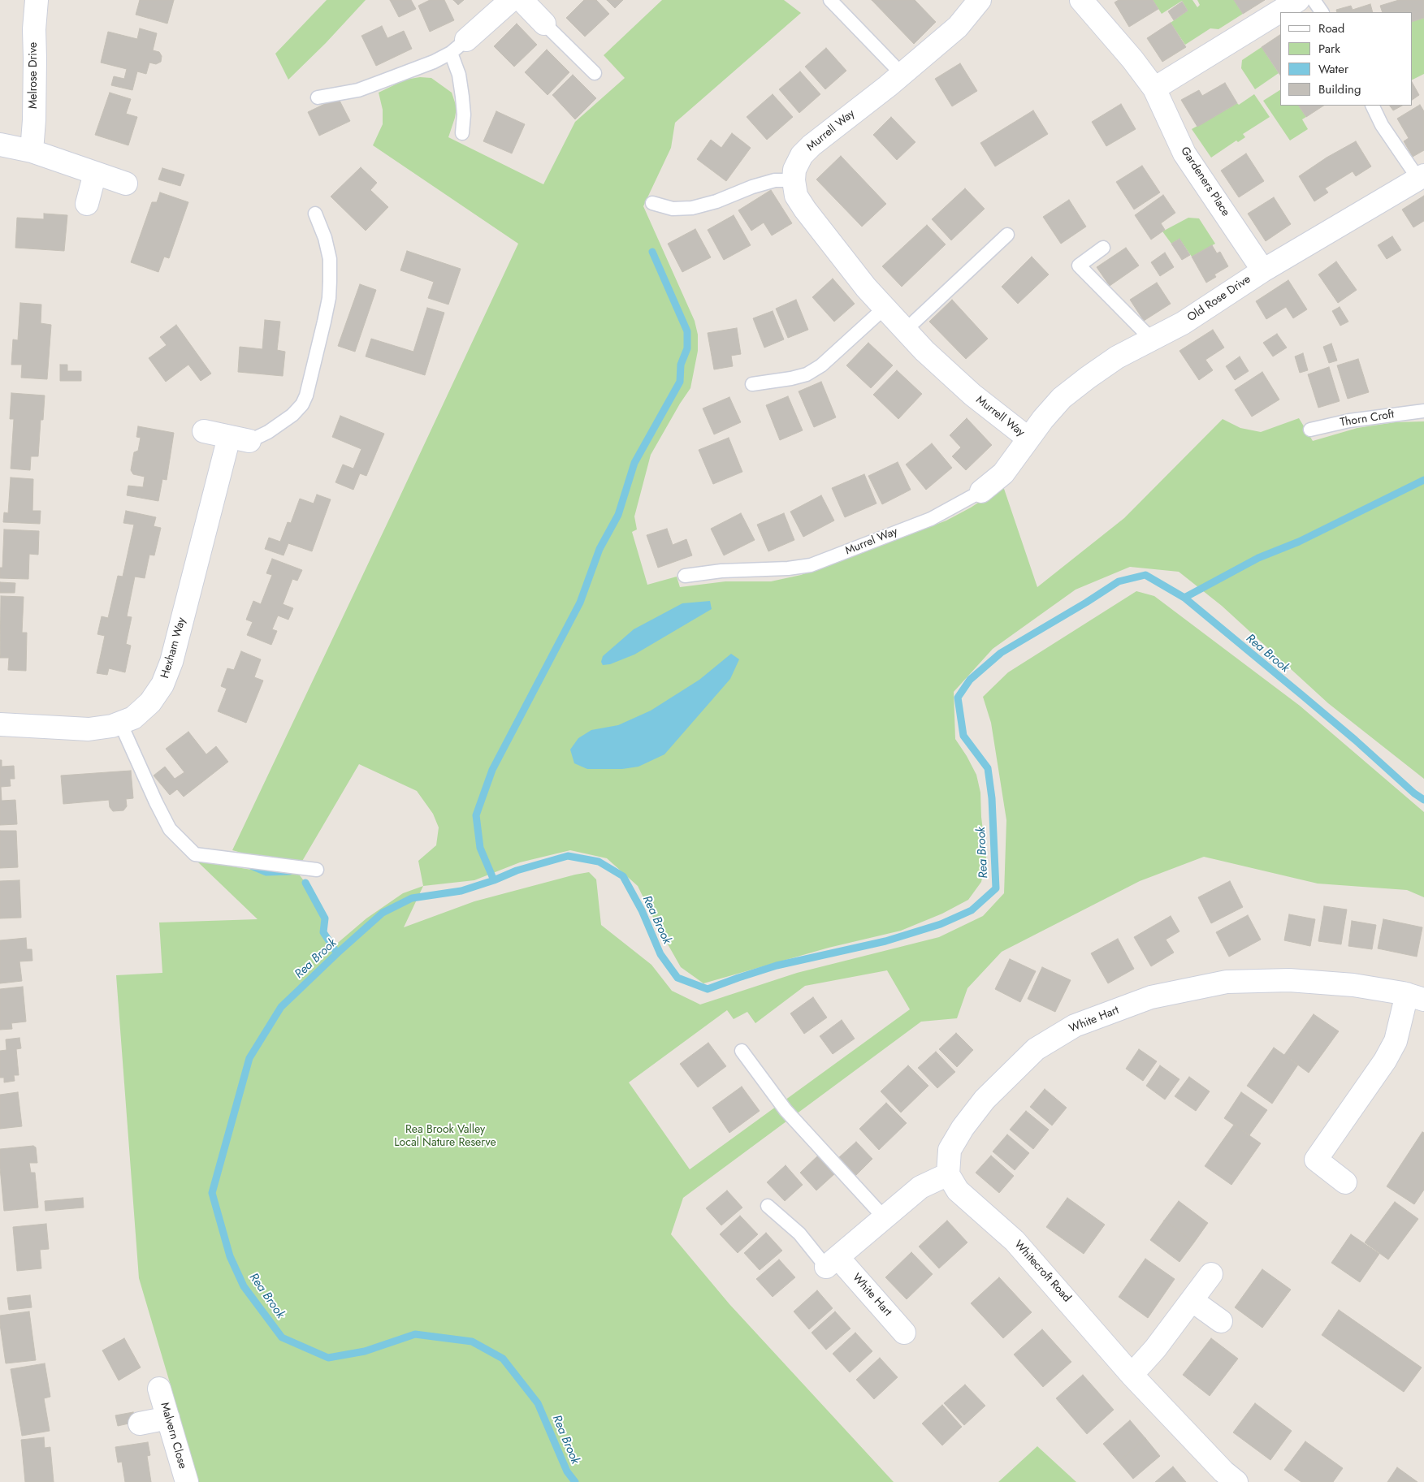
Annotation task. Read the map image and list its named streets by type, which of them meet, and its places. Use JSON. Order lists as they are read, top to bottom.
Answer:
{
  "streets": {
    "street": [
      "Melrose Drive",
      "Murrell Way",
      "Gardeners Place",
      "Old Rose Drive",
      "Murrel Way",
      "Hexham Way",
      "White Hart",
      "Whitecroft Road",
      "Malvern Close"
    ],
    "lane": ["Thorn Croft"]
  },
  "crossings": [
    ["Murrell Way", "Old Rose Drive"],
    ["Murrell Way", "Murrel Way"],
    ["Gardeners Place", "Old Rose Drive"],
    ["Old Rose Drive", "Murrel Way"],
    ["White Hart", "Whitecroft Road"]
  ],
  "water": ["Rea Brook"],
  "parks": ["Rea Brook Valley Local Nature Reserve"],
  "legend": [
    "Road",
    "Park",
    "Water",
    "Building"
  ]
}
